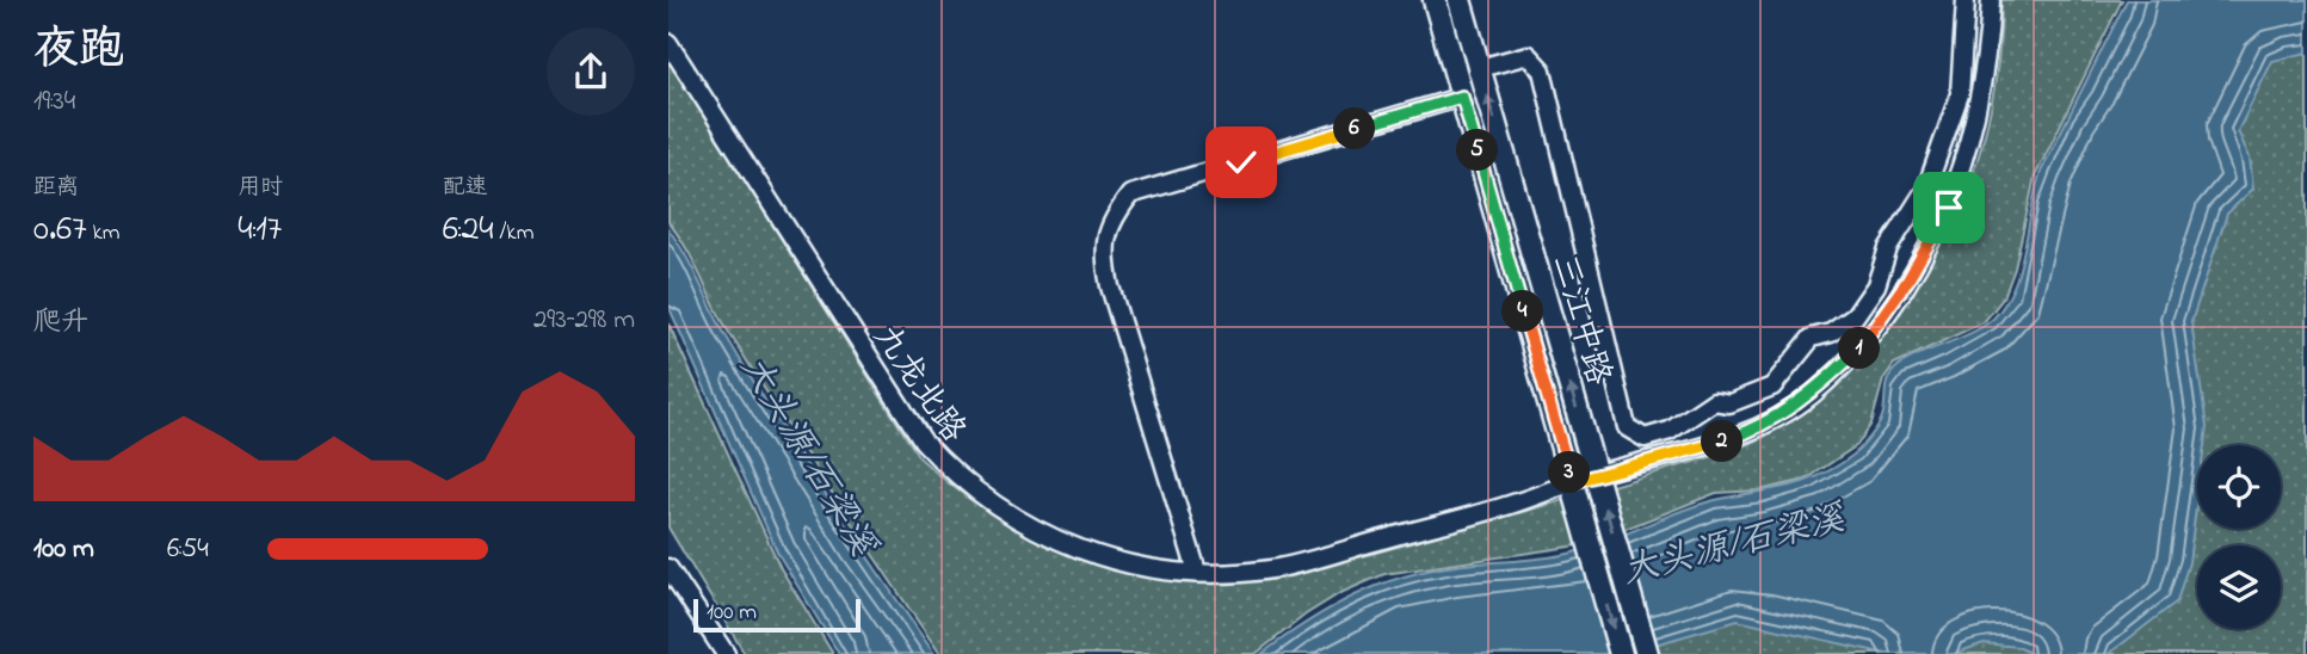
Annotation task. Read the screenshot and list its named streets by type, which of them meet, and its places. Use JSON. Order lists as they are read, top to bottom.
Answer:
{
  "streets": {
    "main road": ["三江中路"],
    "street": ["九龙北路"]
  },
  "crossings": [
    ["三江中路", "九龙北路"]
  ],
  "water": ["大头源/石梁溪"],
  "scale_bar": "100 m",
  "page": {
    "heading": ["夜跑", "19:34"],
    "pins": [
      "6",
      "5",
      "4",
      "1",
      "2",
      "3"
    ],
    "stats": [
      ["距离", "0.67 km"],
      ["用时", "4:17"],
      ["配速", "6:24 /km"]
    ],
    "chart": ["爬升", "293–298 m"],
    "list": [
      {
        "name": "100 m",
        "note": "6:54"
      }
    ],
    "scale": "100 m"
  }
}
